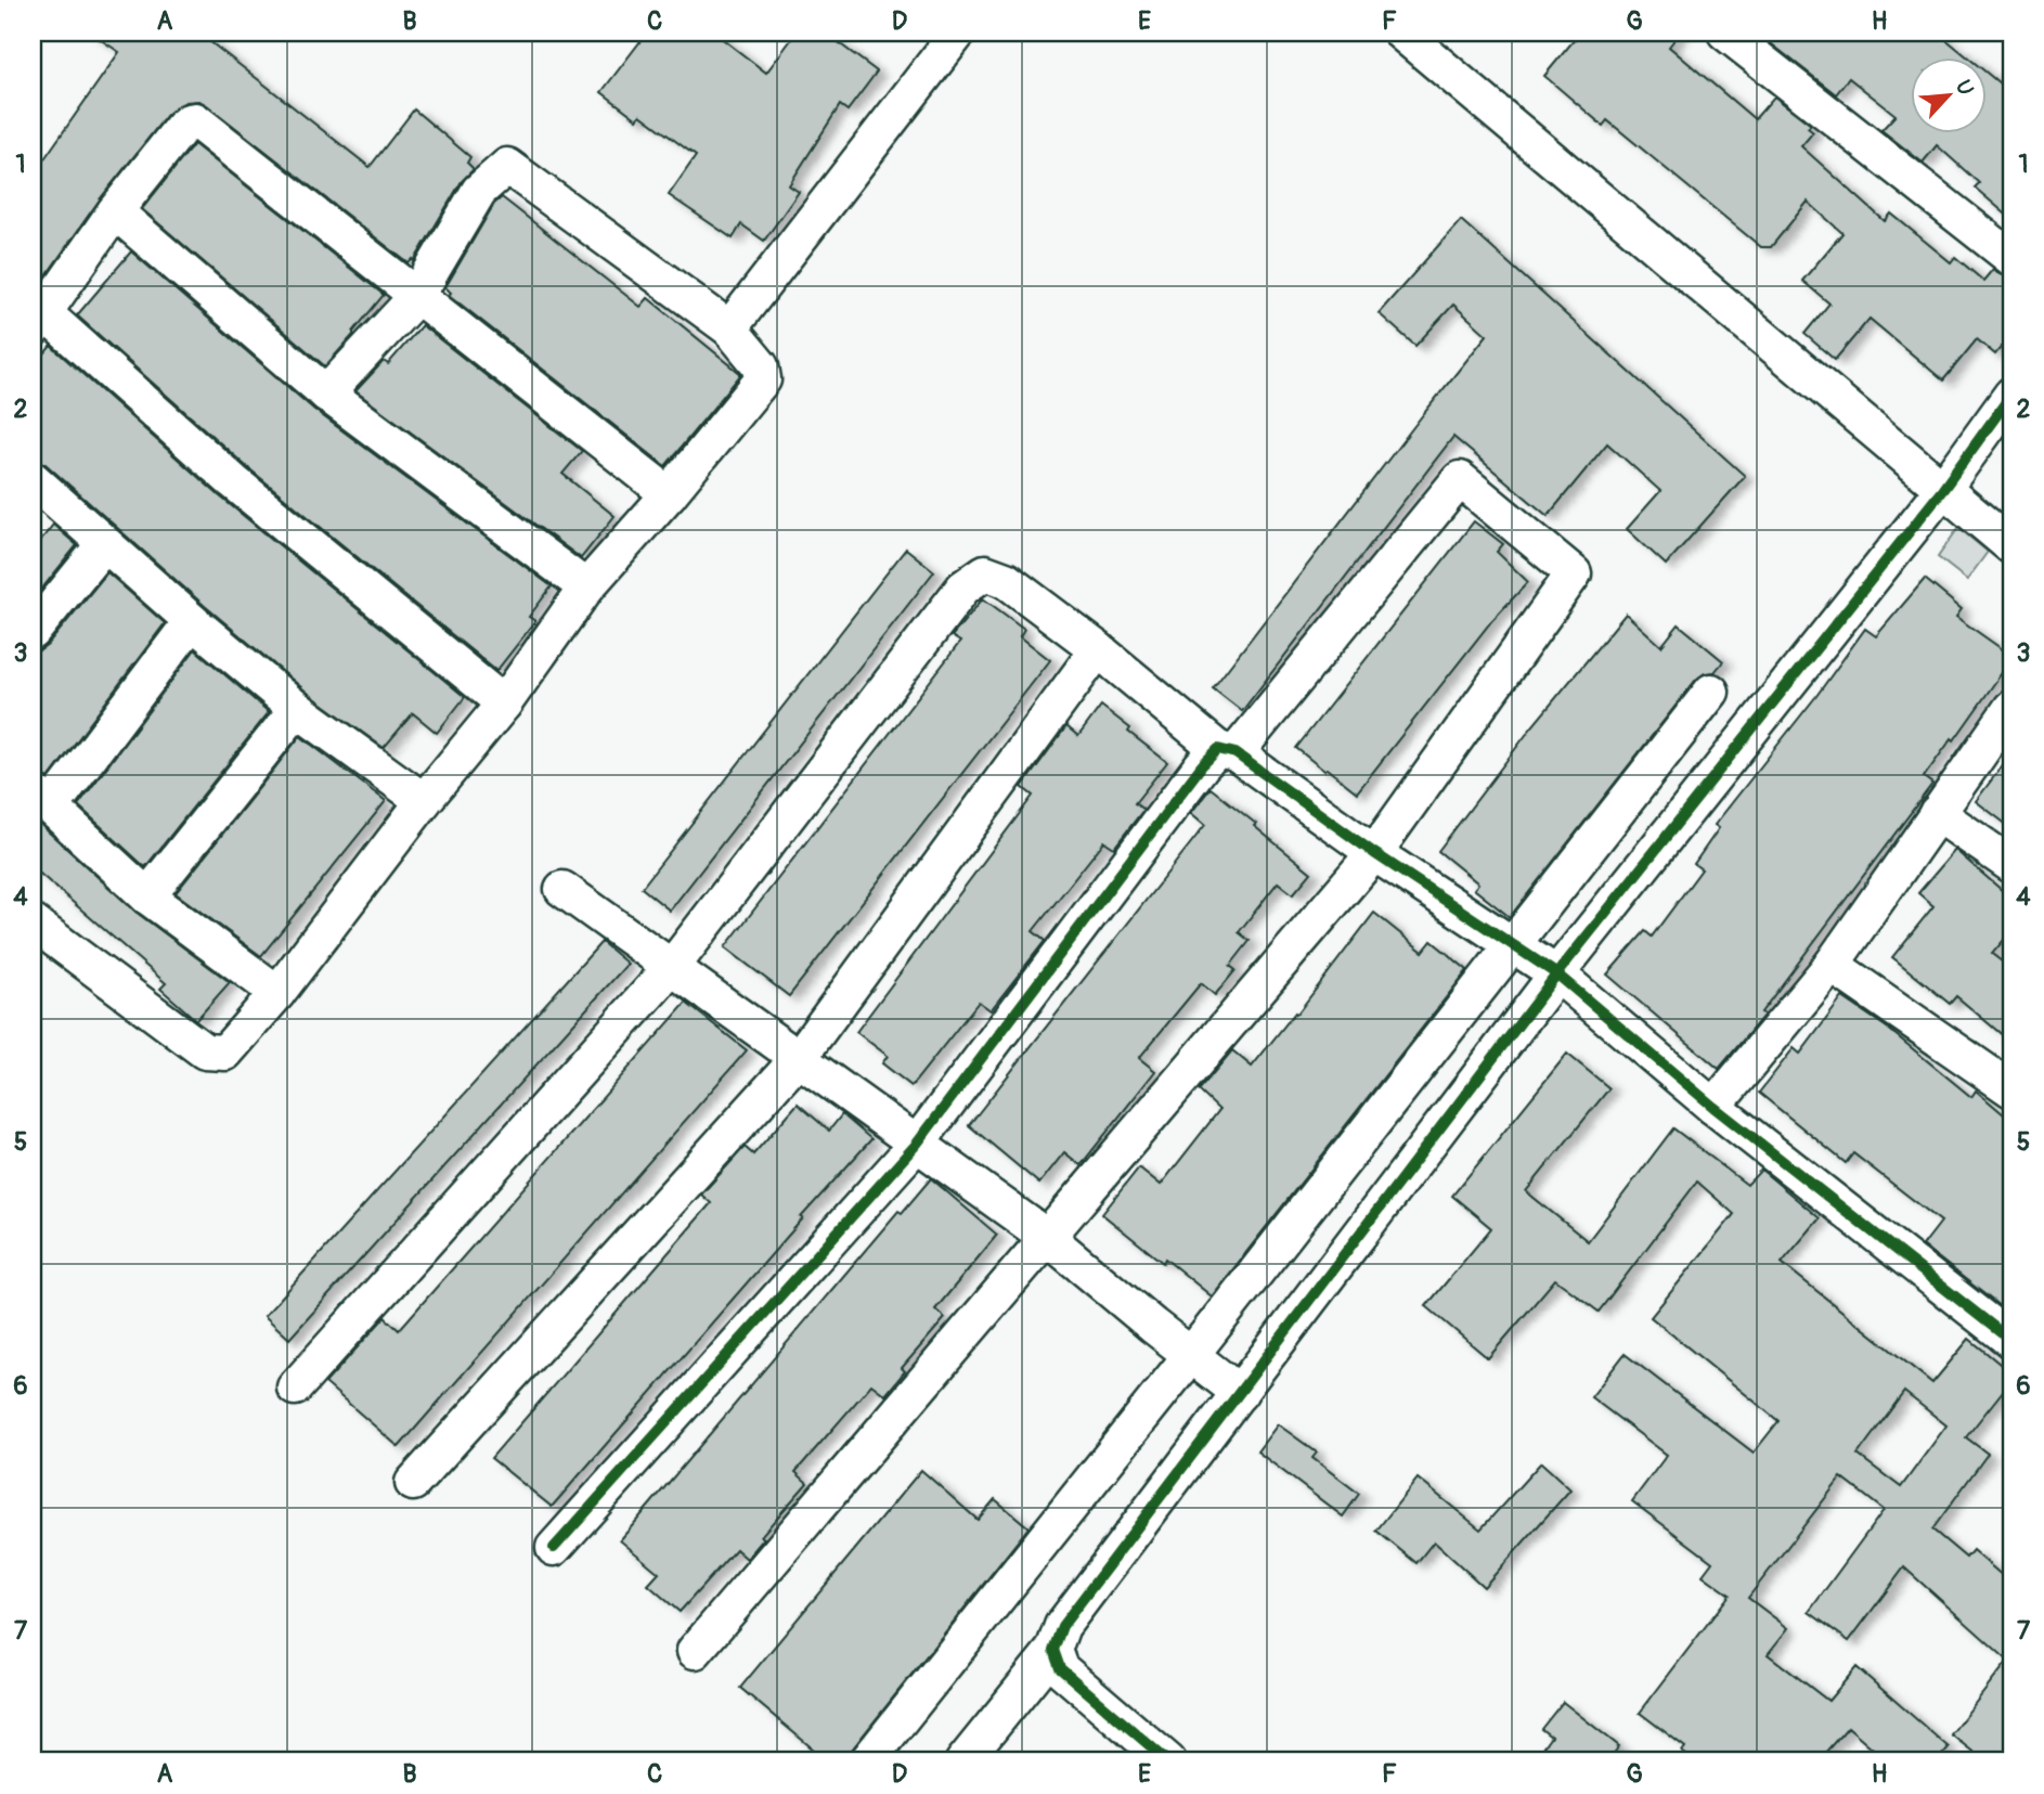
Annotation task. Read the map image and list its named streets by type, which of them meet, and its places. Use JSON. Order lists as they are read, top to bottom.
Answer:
{
  "north": "top right",
  "grid": {
    "columns": [
      "A",
      "B",
      "C",
      "D",
      "E",
      "F",
      "G",
      "H"
    ],
    "rows": [
      "1",
      "2",
      "3",
      "4",
      "5",
      "6",
      "7"
    ]
  }
}
